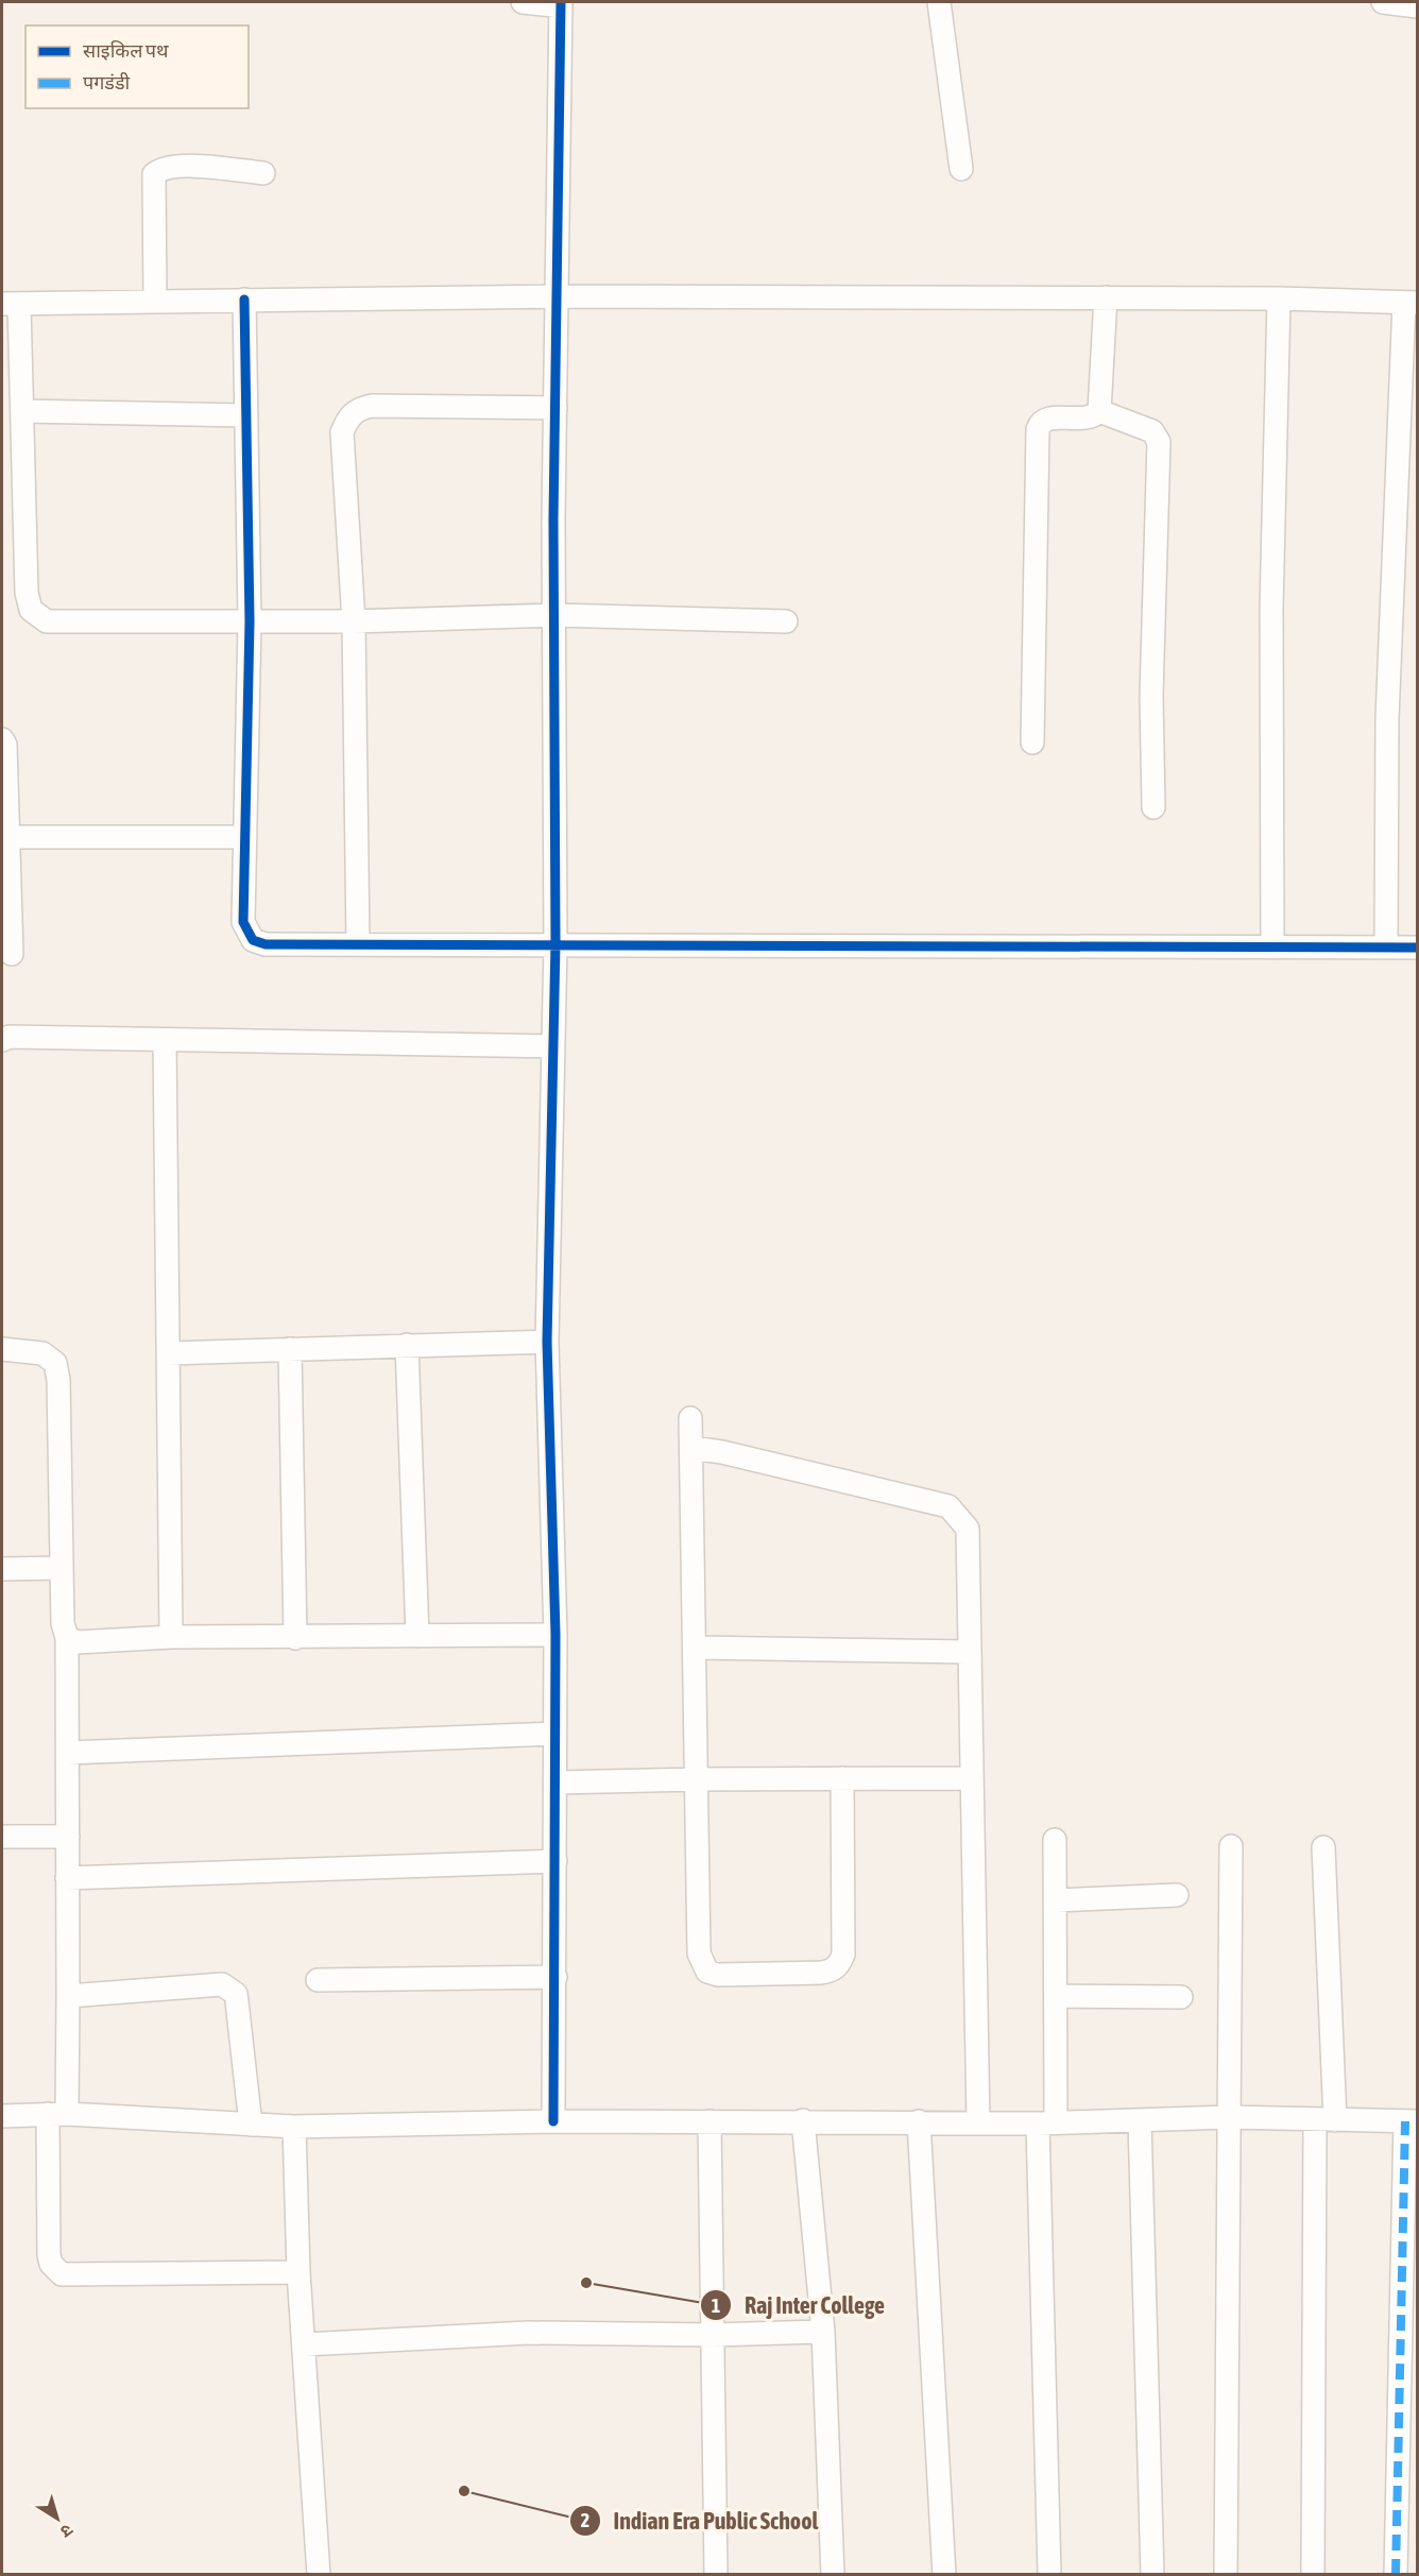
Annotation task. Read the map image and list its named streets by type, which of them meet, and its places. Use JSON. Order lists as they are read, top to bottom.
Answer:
{
  "places": ["Raj Inter College", "Indian Era Public School"],
  "legend": ["साइकिल पथ", "पगडंडी"],
  "north": "bottom right"
}
